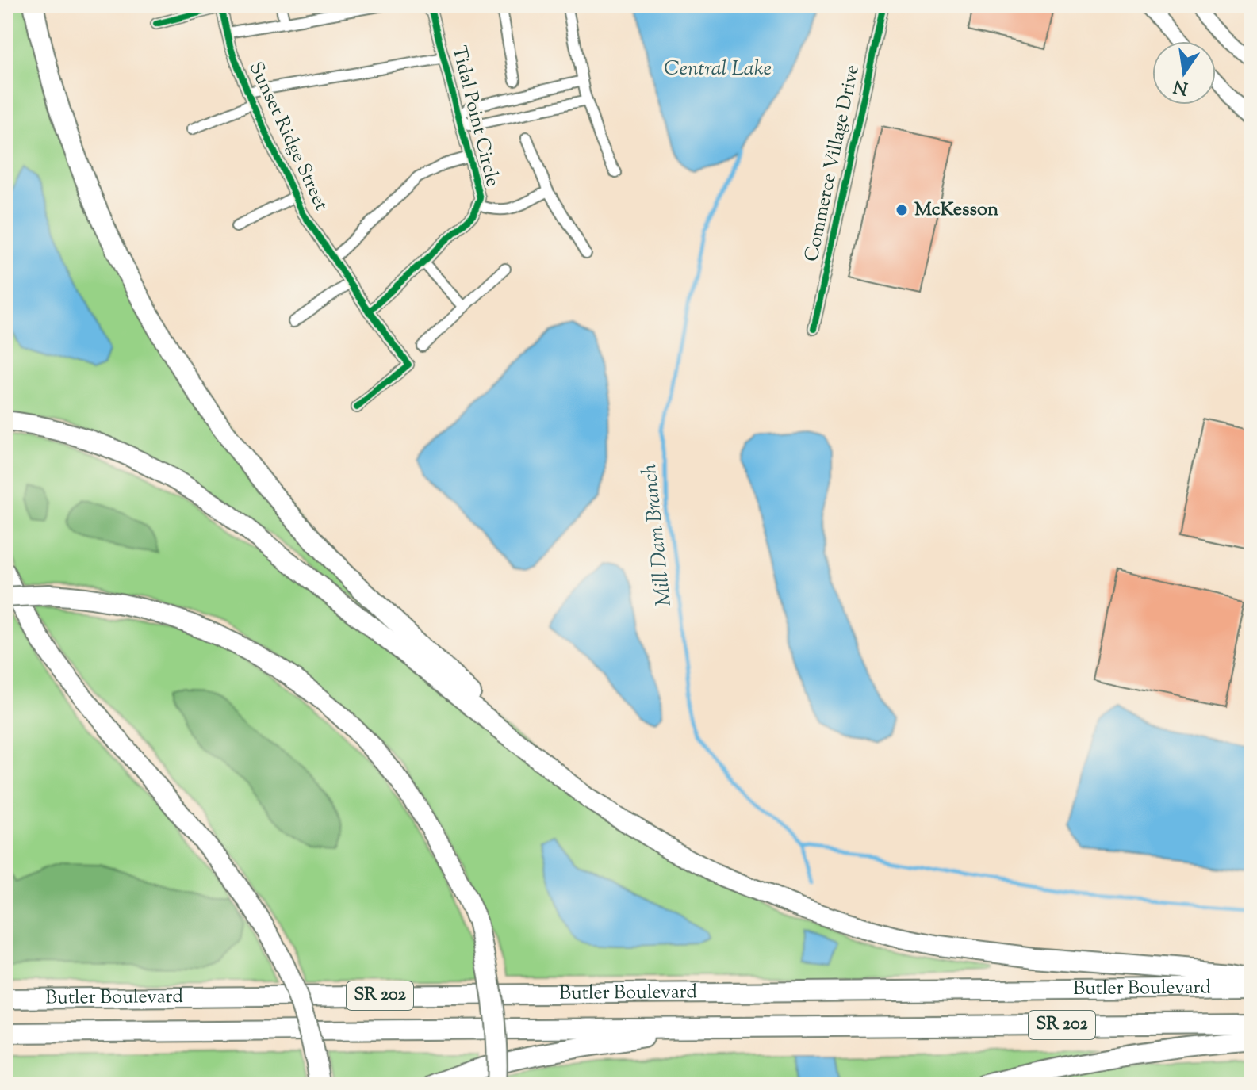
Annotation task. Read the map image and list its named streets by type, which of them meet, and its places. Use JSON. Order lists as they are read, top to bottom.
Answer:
{
  "streets": {
    "highway": ["Butler Boulevard", "SR 202"],
    "street": ["Tidal Point Circle", "Sunset Ridge Street", "Commerce Village Drive"]
  },
  "crossings": [
    ["Tidal Point Circle", "Sunset Ridge Street"]
  ],
  "water": ["Central Lake", "Mill Dam Branch"],
  "places": ["McKesson"],
  "north": "bottom"
}
